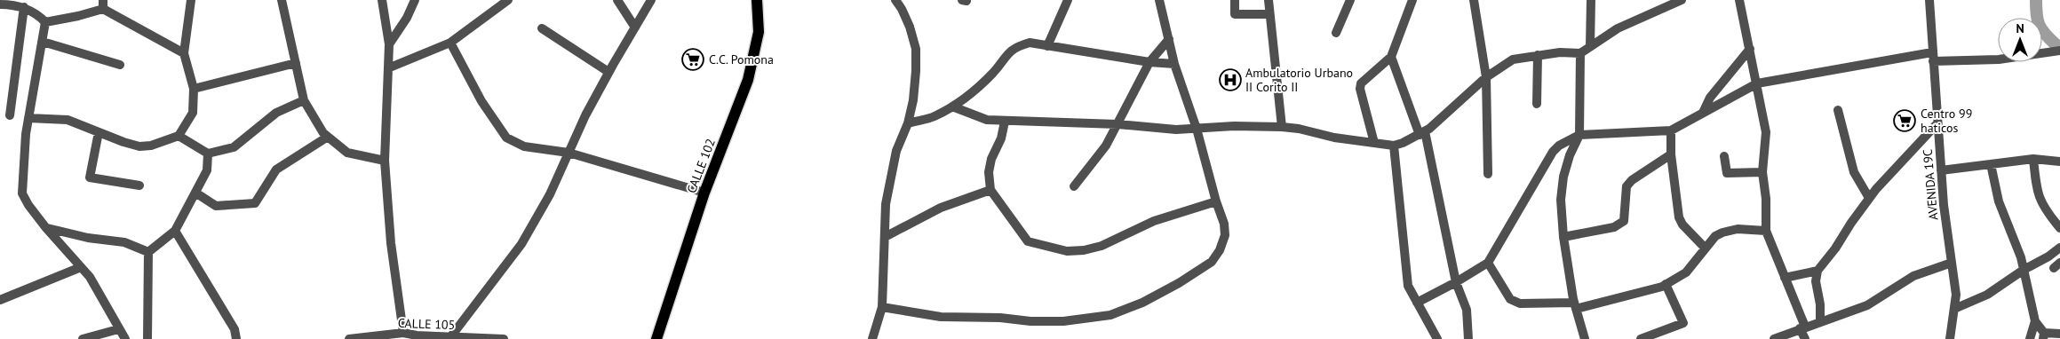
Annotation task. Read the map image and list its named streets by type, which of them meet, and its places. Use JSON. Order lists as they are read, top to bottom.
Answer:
{
  "streets": {
    "main road": ["CALLE 102"],
    "street": ["AVENIDA 19C", "CALLE 105"]
  },
  "places": {
    "supermarket": ["C.C. Pomona", "Centro 99 haticos"],
    "hospital": ["Ambulatorio Urbano II Corito II"]
  },
  "north": "top"
}
